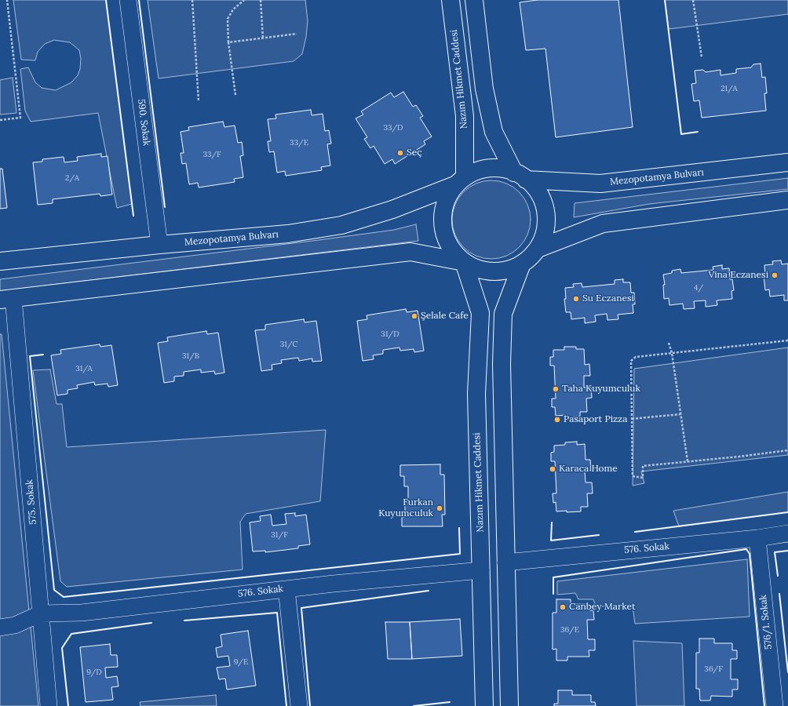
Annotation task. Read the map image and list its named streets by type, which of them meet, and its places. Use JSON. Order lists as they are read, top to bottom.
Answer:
{
  "streets": {
    "main road": ["Nazım Hikmet Caddesi", "Mezopotamya Bulvarı"],
    "street": [
      "590. Sokak",
      "575. Sokak",
      "576. Sokak",
      "576/1. Sokak"
    ]
  },
  "crossings": [
    ["Nazım Hikmet Caddesi", "Mezopotamya Bulvarı"],
    ["Nazım Hikmet Caddesi", "576. Sokak"],
    ["590. Sokak", "Mezopotamya Bulvarı"],
    ["575. Sokak", "576. Sokak"],
    ["576. Sokak", "576/1. Sokak"]
  ],
  "places": [
    "Seç",
    "Vina Eczanesi",
    "Su Eczanesi",
    "Şelale Cafe",
    "Taha Kuyumculuk",
    "Pasaport Pizza",
    "Karaca Home",
    "Furkan Kuyumculuk",
    "Canbey Market"
  ],
  "house_numbers": [
    "21/A",
    "33/D",
    "33/E",
    "33/F",
    "2/A",
    "4/",
    "31/D",
    "31/C",
    "31/B",
    "31/A",
    "31/F",
    "36/E",
    "9/E",
    "36/F",
    "9/D"
  ]
}
